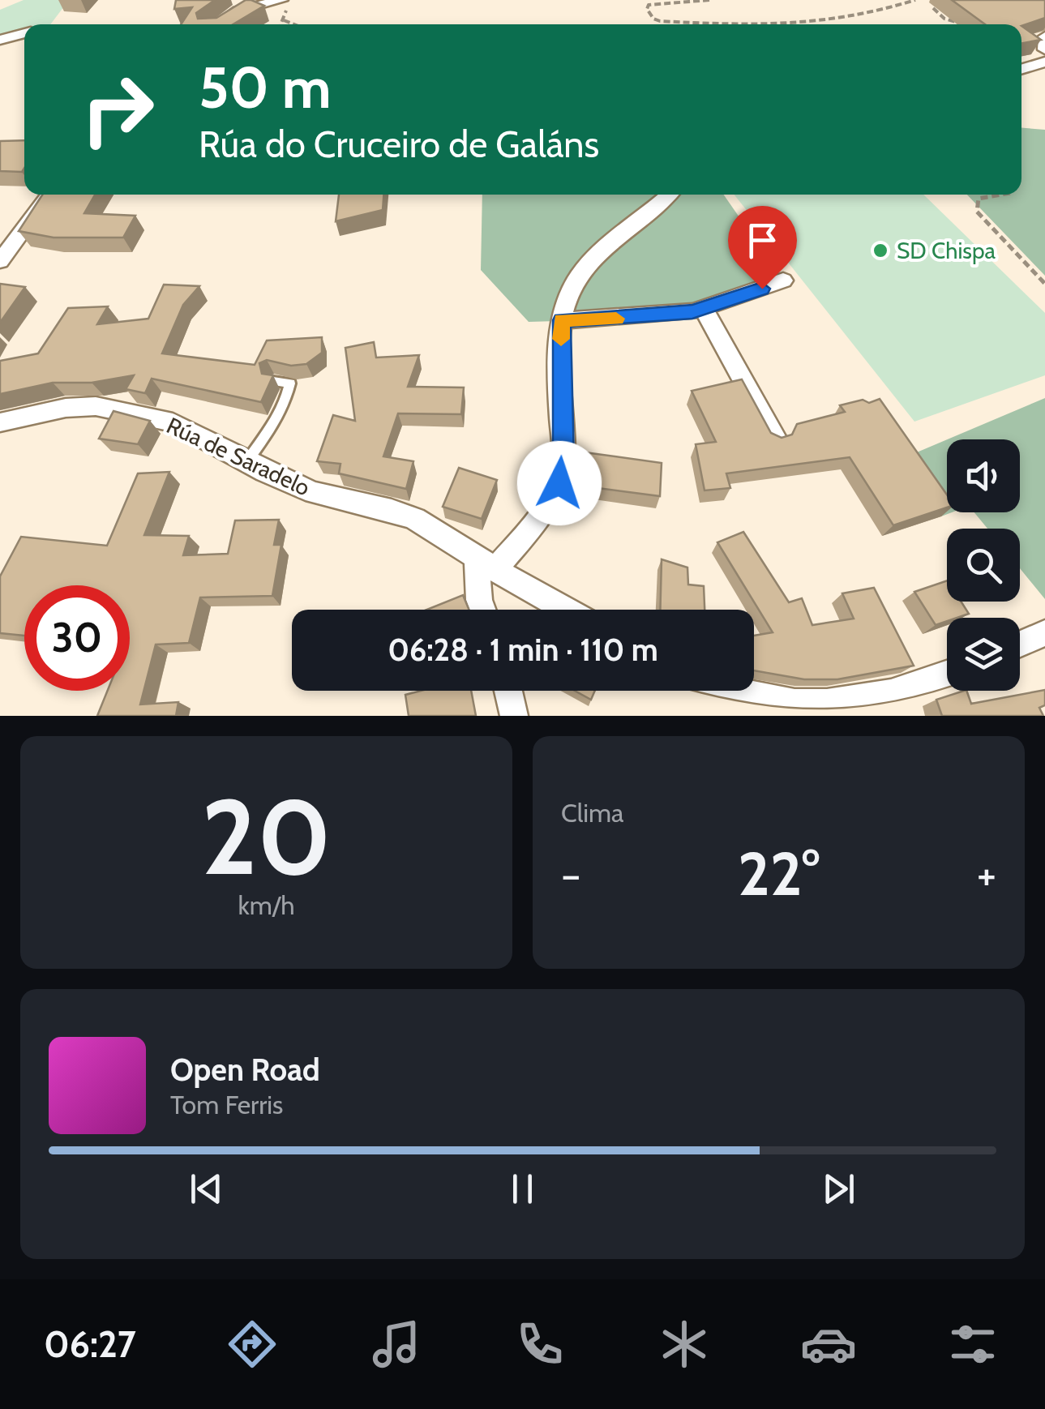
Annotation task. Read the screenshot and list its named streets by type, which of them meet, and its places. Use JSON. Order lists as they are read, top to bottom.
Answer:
{
  "streets": {
    "street": ["Rúa de Saradelo"]
  },
  "places": ["SD Chispa"],
  "page": {
    "turn": ["50 m", "Rúa do Cruceiro de Galáns"],
    "limit": "30",
    "trip": "06:28 · 1 min · 110 m",
    "tile": [
      ["20", "km/h"],
      "Clima"
    ],
    "heat": ["−", "22°", "+"],
    "song": ["Open Road", "Tom Ferris"],
    "tabs": "06:27"
  }
}
